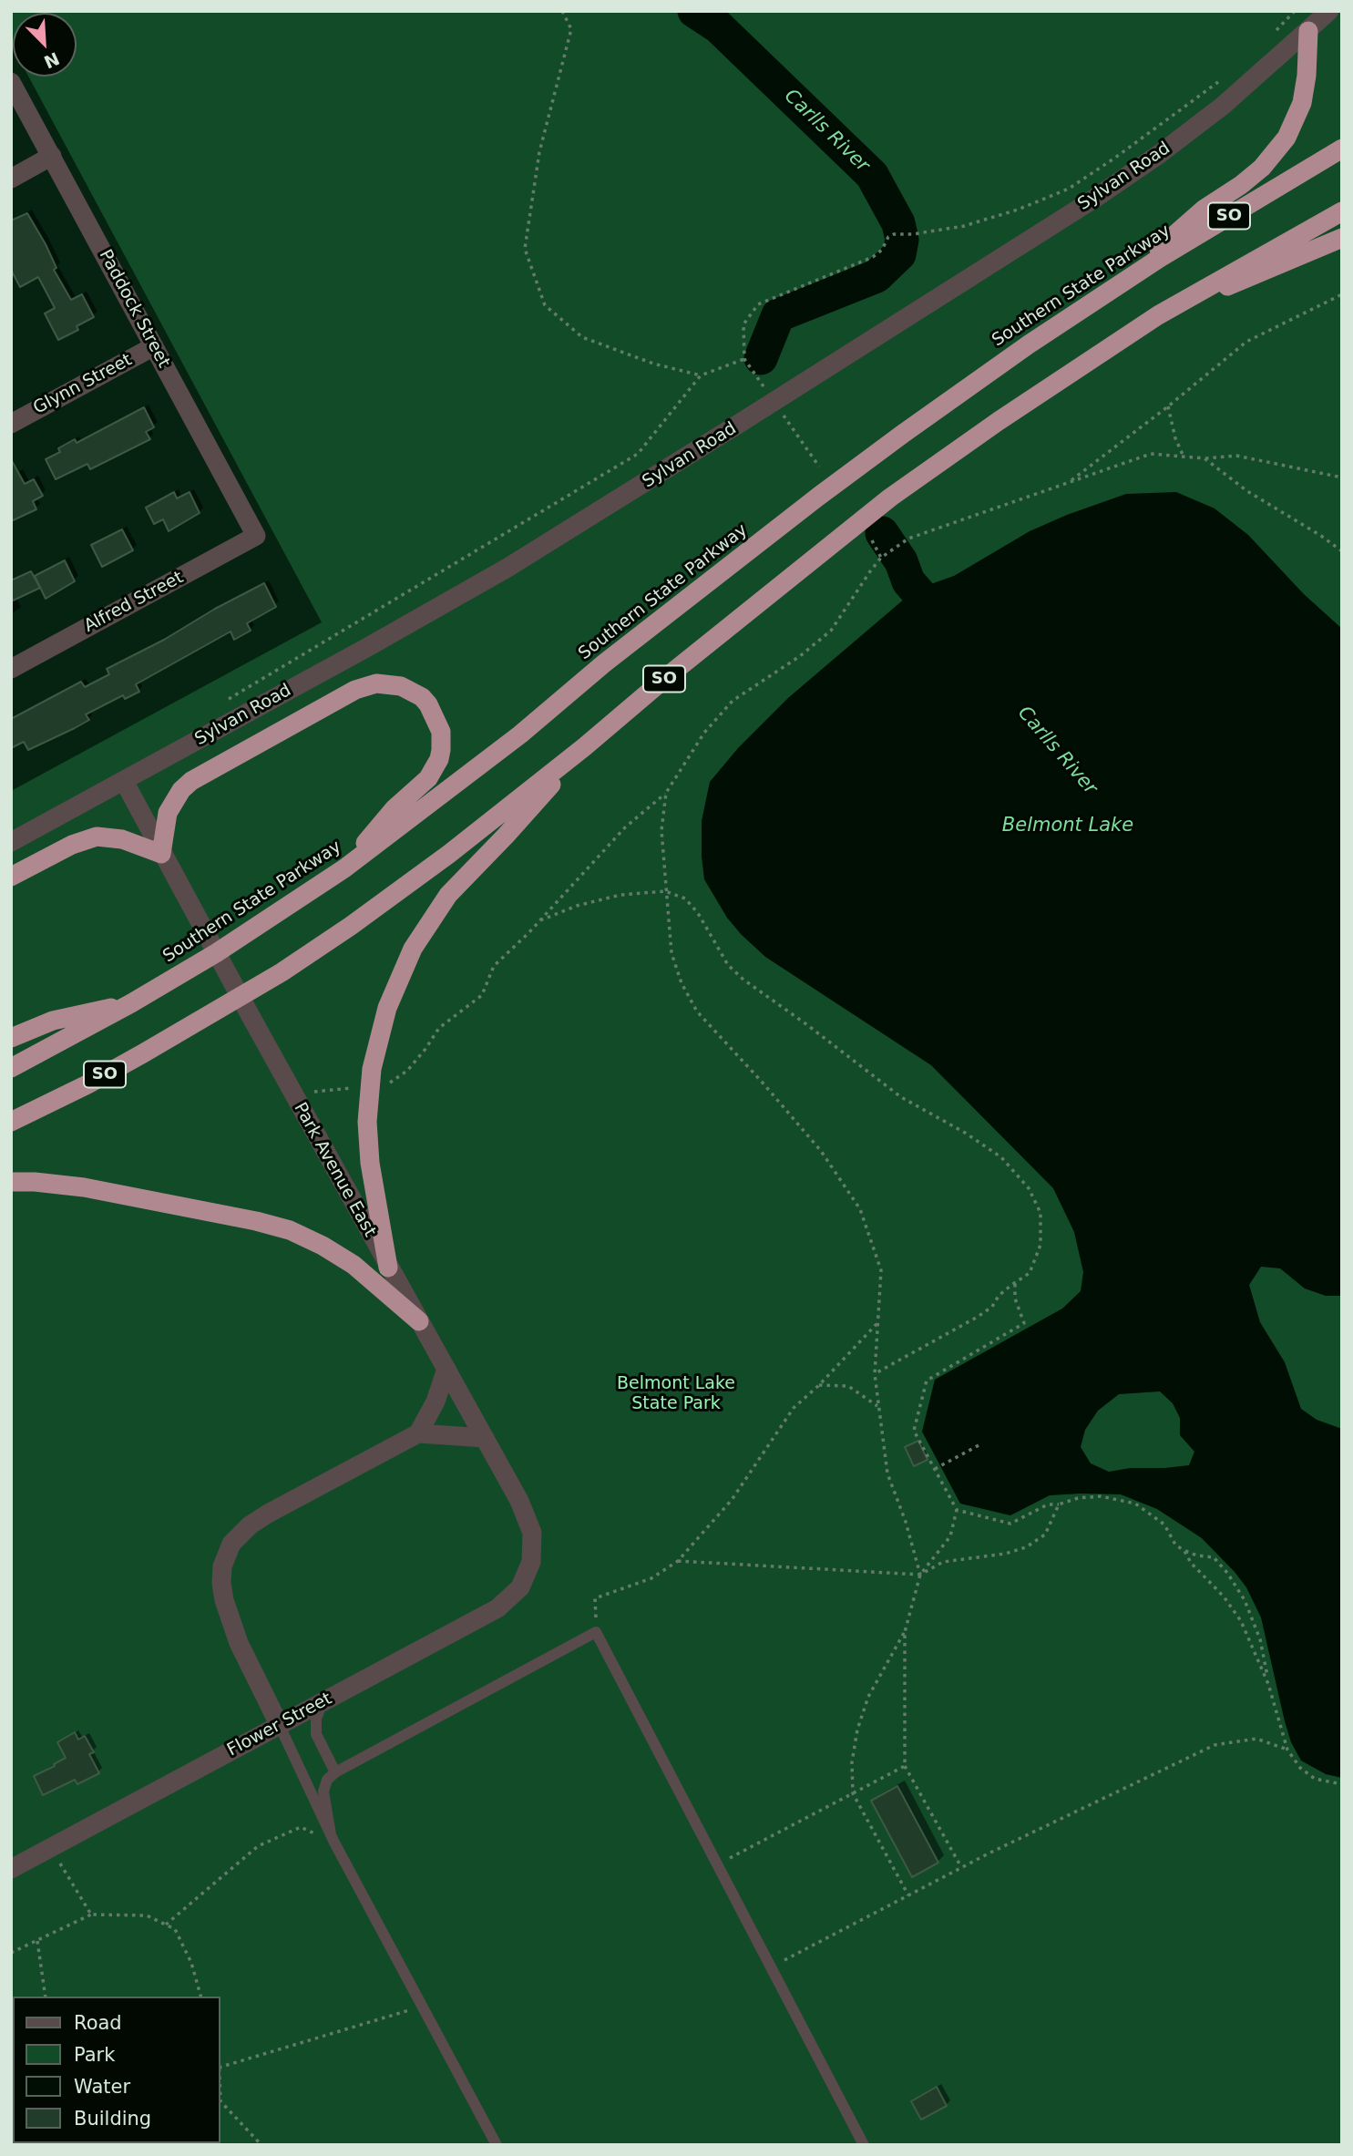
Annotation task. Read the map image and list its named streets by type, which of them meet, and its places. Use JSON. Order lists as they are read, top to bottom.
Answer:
{
  "streets": {
    "highway": ["SO", "Southern State Parkway"],
    "street": [
      "Sylvan Road",
      "Paddock Street",
      "Glynn Street",
      "Alfred Street",
      "Park Avenue East",
      "Flower Street"
    ]
  },
  "crossings": [
    ["Sylvan Road", "Park Avenue East"],
    ["Paddock Street", "Glynn Street"],
    ["Paddock Street", "Alfred Street"],
    ["Park Avenue East", "Flower Street"]
  ],
  "water": ["Carlls River", "Belmont Lake"],
  "parks": ["Belmont Lake State Park"],
  "legend": [
    "Road",
    "Park",
    "Water",
    "Building"
  ],
  "north": "bottom right"
}
